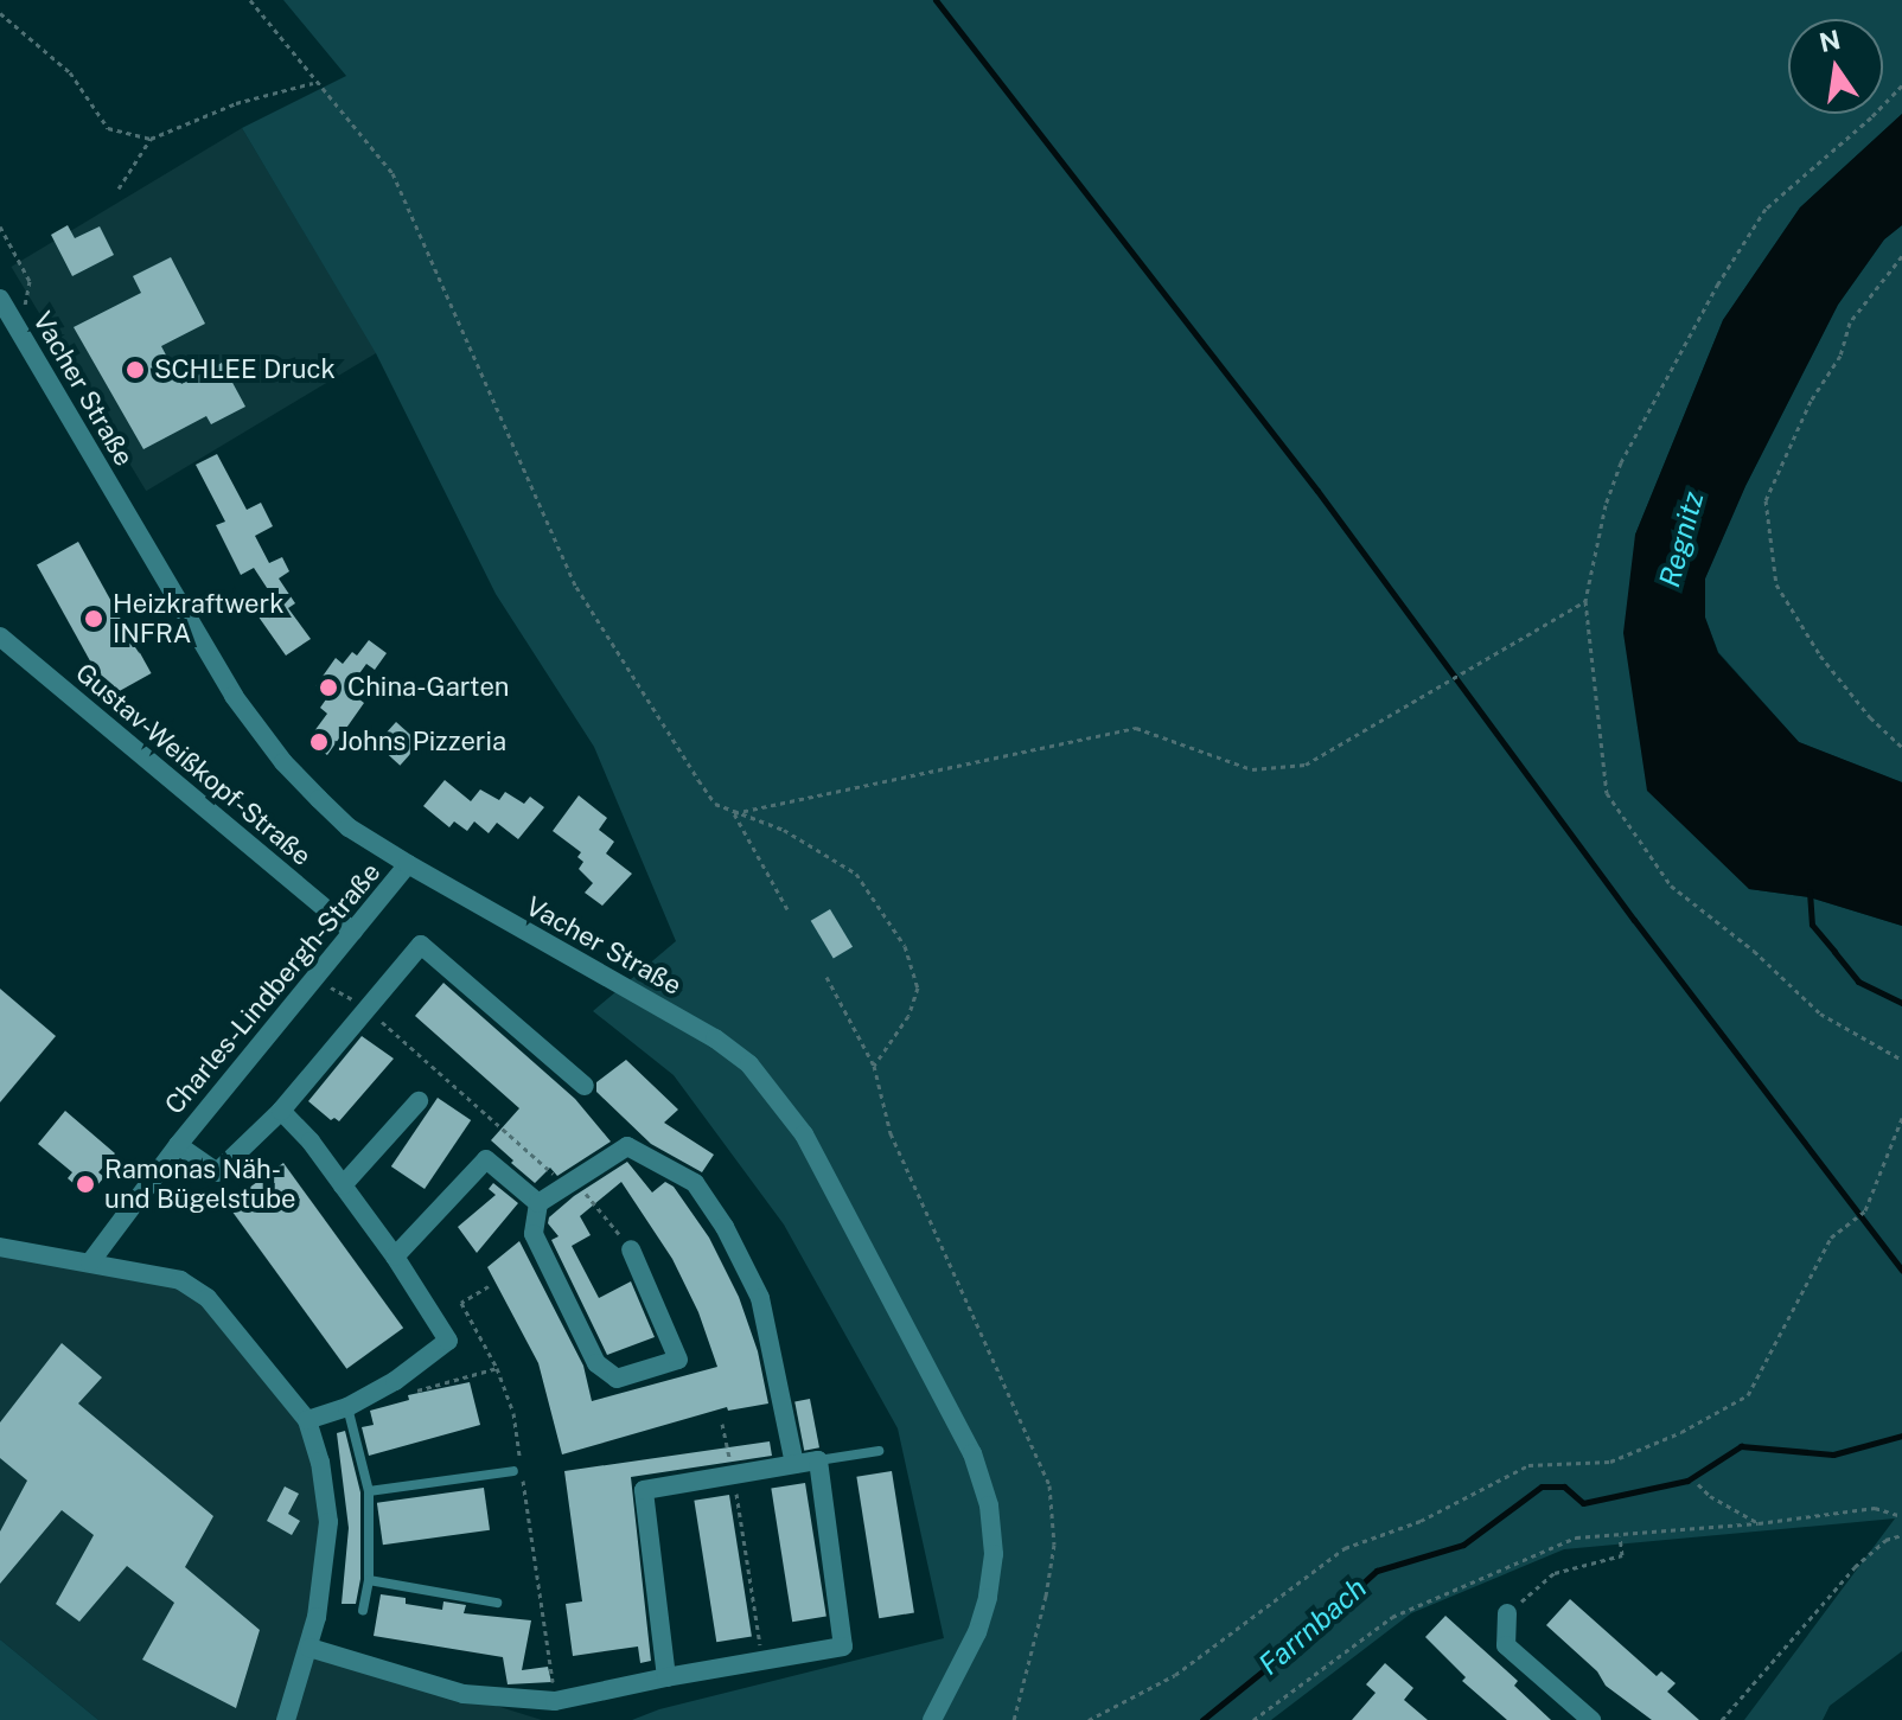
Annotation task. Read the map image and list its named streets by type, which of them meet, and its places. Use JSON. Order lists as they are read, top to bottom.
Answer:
{
  "streets": {
    "street": ["Vacher Straße", "Gustav-Weißkopf-Straße", "Charles-Lindbergh-Straße"]
  },
  "crossings": [
    ["Vacher Straße", "Charles-Lindbergh-Straße"],
    ["Gustav-Weißkopf-Straße", "Charles-Lindbergh-Straße"]
  ],
  "water": ["Regnitz", "Farrnbach"],
  "places": [
    "SCHLEE Druck",
    "Heizkraftwerk INFRA",
    "China-Garten",
    "Johns Pizzeria",
    "Ramonas Näh- und Bügelstube"
  ],
  "north": "top"
}
